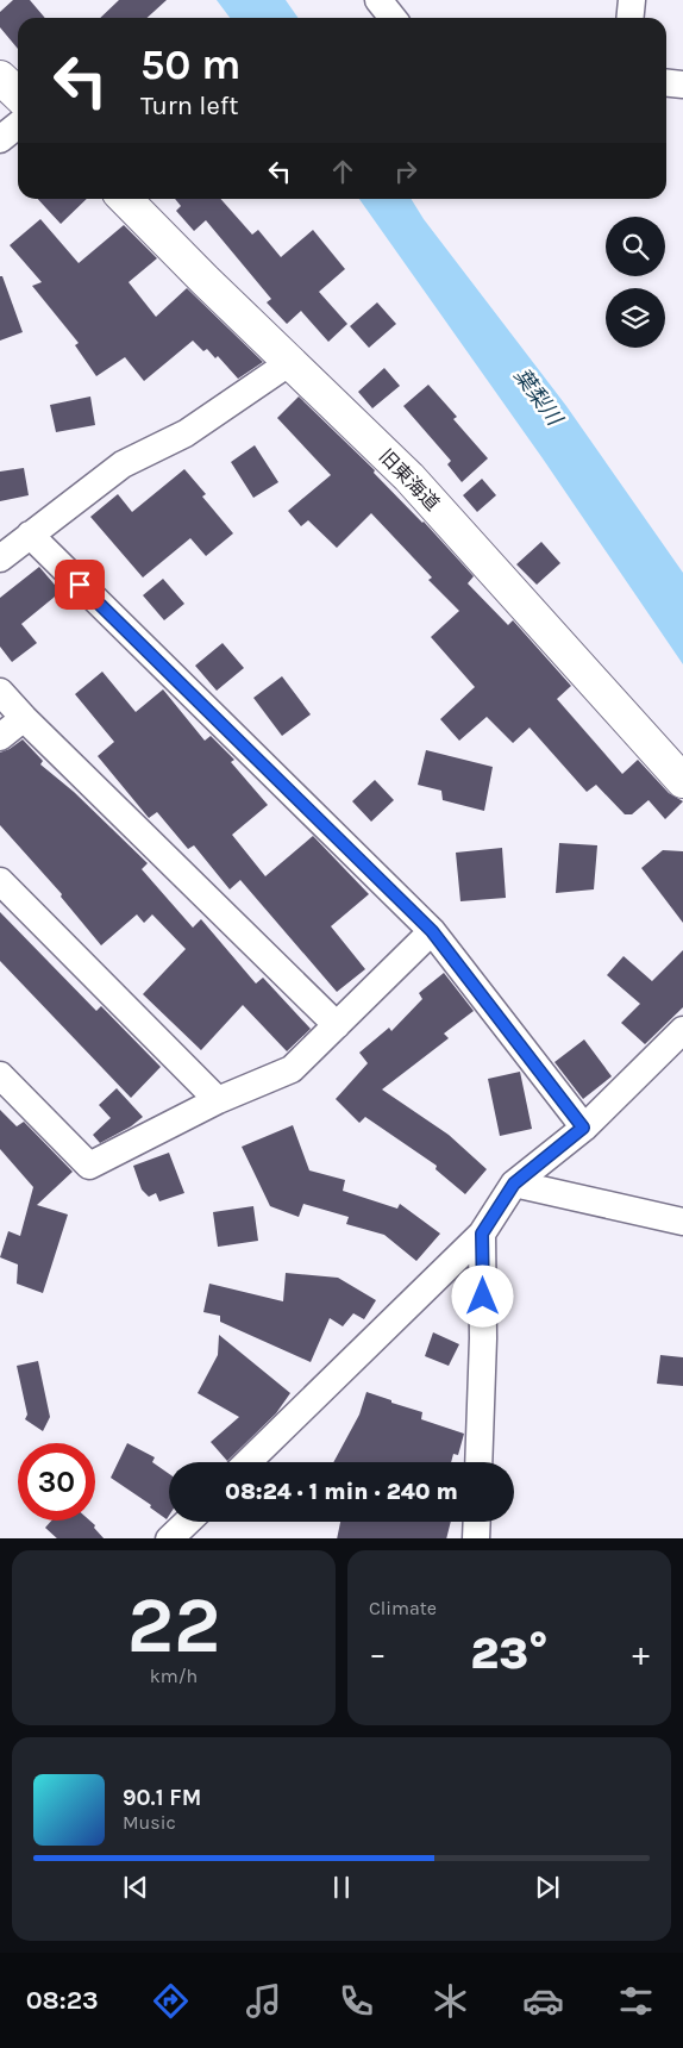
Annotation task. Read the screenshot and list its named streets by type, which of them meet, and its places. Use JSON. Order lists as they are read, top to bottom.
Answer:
{
  "streets": {
    "main road": ["旧東海道"]
  },
  "water": ["葉梨川"],
  "page": {
    "turn": ["50 m", "Turn left"],
    "limit": "30",
    "trip": "08:24 · 1 min · 240 m",
    "tile": [
      ["22", "km/h"],
      "Climate"
    ],
    "heat": ["−", "23°", "+"],
    "song": ["90.1 FM", "Music"],
    "tabs": "08:23"
  }
}
